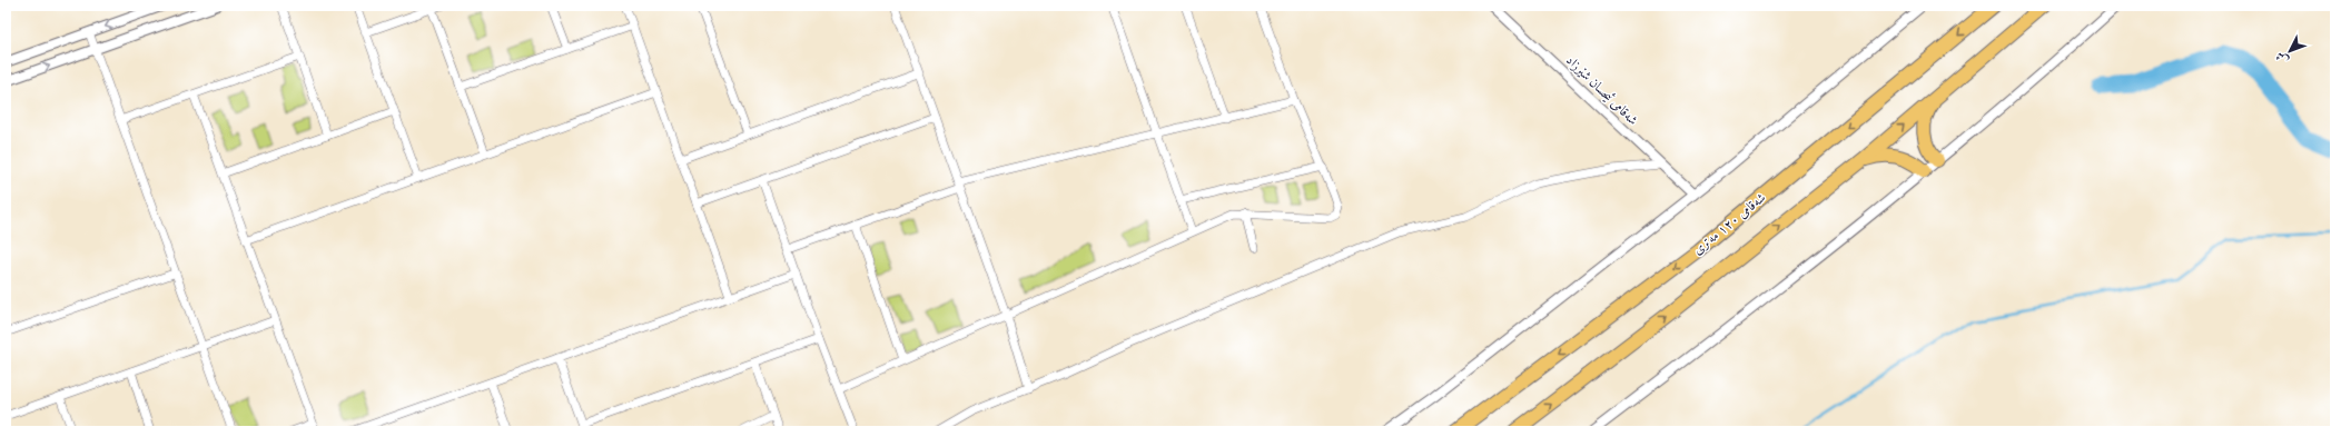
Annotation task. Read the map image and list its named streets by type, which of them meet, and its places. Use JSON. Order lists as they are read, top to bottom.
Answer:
{
  "streets": {
    "highway": ["شەقامی ١٢٠ مەتری"],
    "street": ["شەقامی ئیحسان شێرزاد"]
  },
  "north": "bottom left"
}
